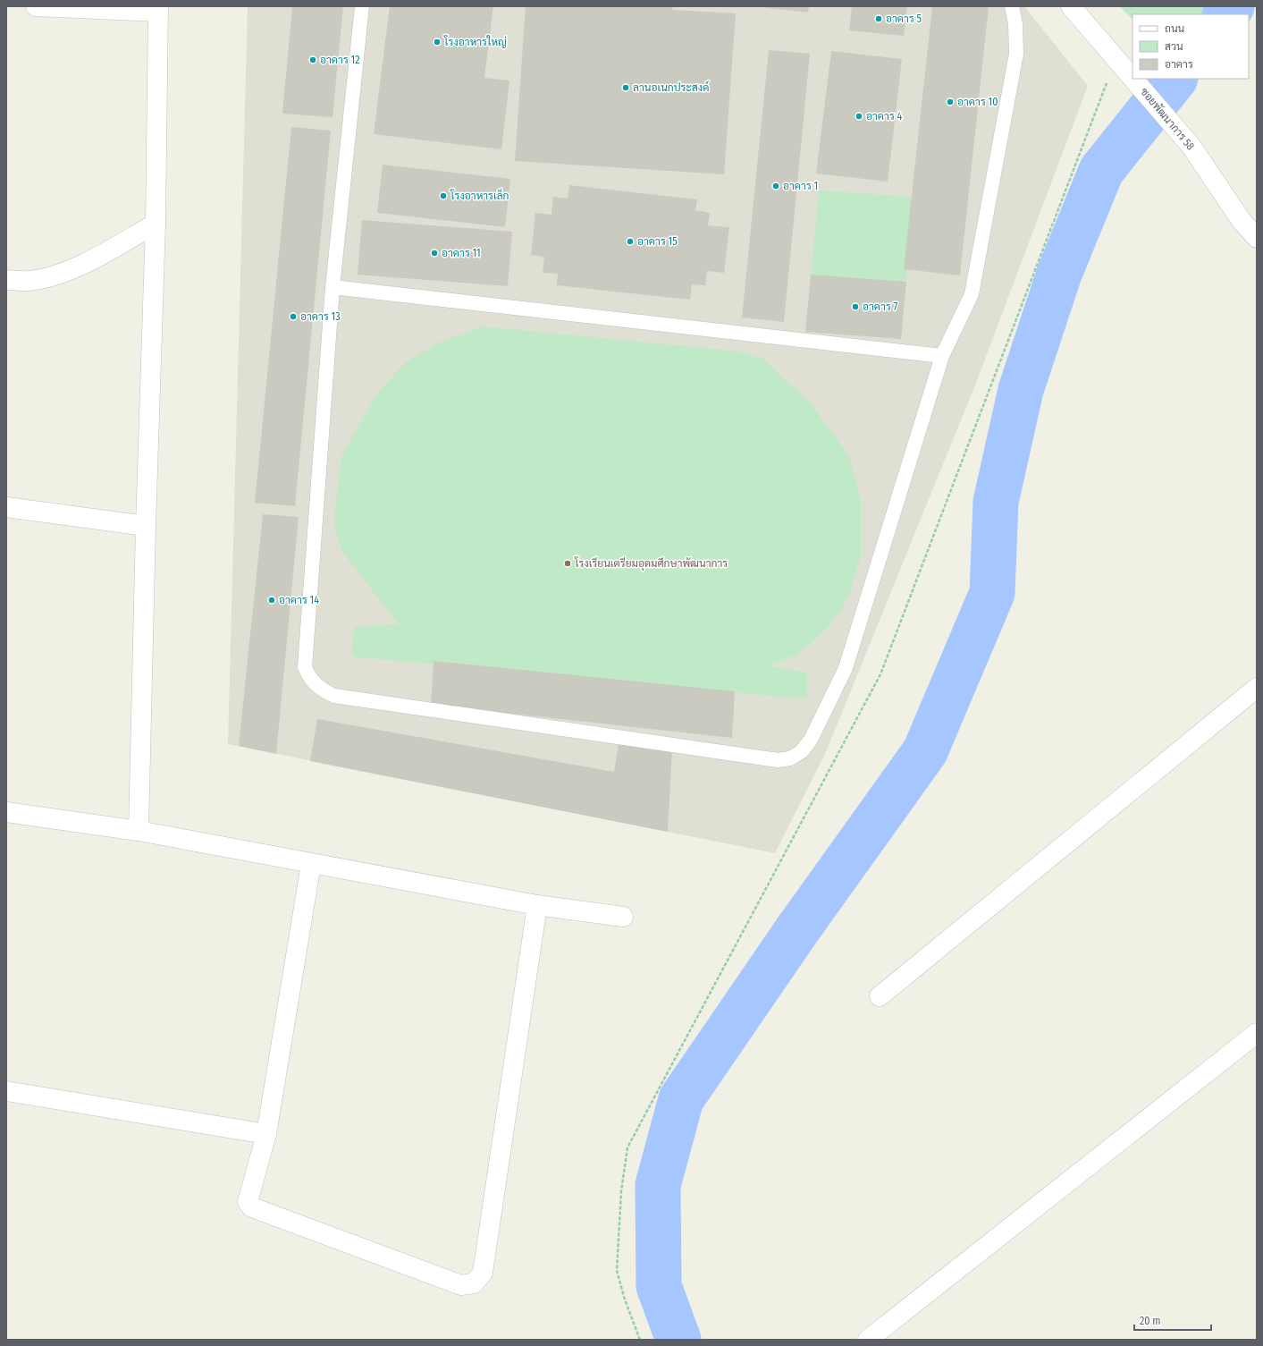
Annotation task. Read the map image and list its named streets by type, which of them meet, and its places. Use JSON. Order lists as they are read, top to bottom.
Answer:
{
  "streets": {
    "street": ["ซอยพัฒนาการ 58"]
  },
  "places": [
    "อาคาร 5",
    "โรงอาหารใหญ่",
    "อาคาร 12",
    "ลานอเนกประสงค์",
    "อาคาร 10",
    "อาคาร 4",
    "อาคาร 1",
    "โรงอาหารเล็ก",
    "อาคาร 15",
    "อาคาร 11",
    "อาคาร 7",
    "อาคาร 13",
    "โรงเรียนเตรียมอุดมศึกษาพัฒนาการ",
    "อาคาร 14"
  ],
  "legend": ["ถนน", "สวน", "อาคาร"],
  "scale_bar": "20 m"
}
